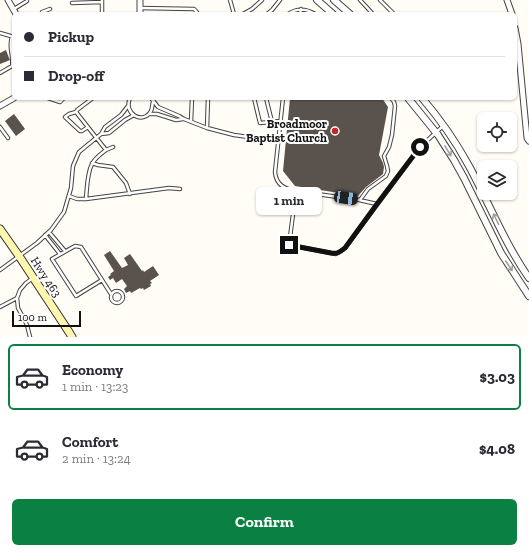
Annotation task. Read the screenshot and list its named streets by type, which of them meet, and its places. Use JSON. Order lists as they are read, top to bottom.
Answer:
{
  "streets": {
    "main road": ["Hwy 463"]
  },
  "places": ["Broadmoor Baptist Church"],
  "scale_bar": "100 m",
  "page": {
    "banner": ["Pickup", "Drop-off"],
    "bubble": "1 min",
    "scale": "100 m",
    "list": [
      {
        "name": "Economy",
        "note": "1 min · 13:23",
        "value": "$3.03"
      },
      {
        "name": "Comfort",
        "note": "2 min · 13:24",
        "value": "$4.08"
      }
    ],
    "buttons": "Confirm"
  }
}
